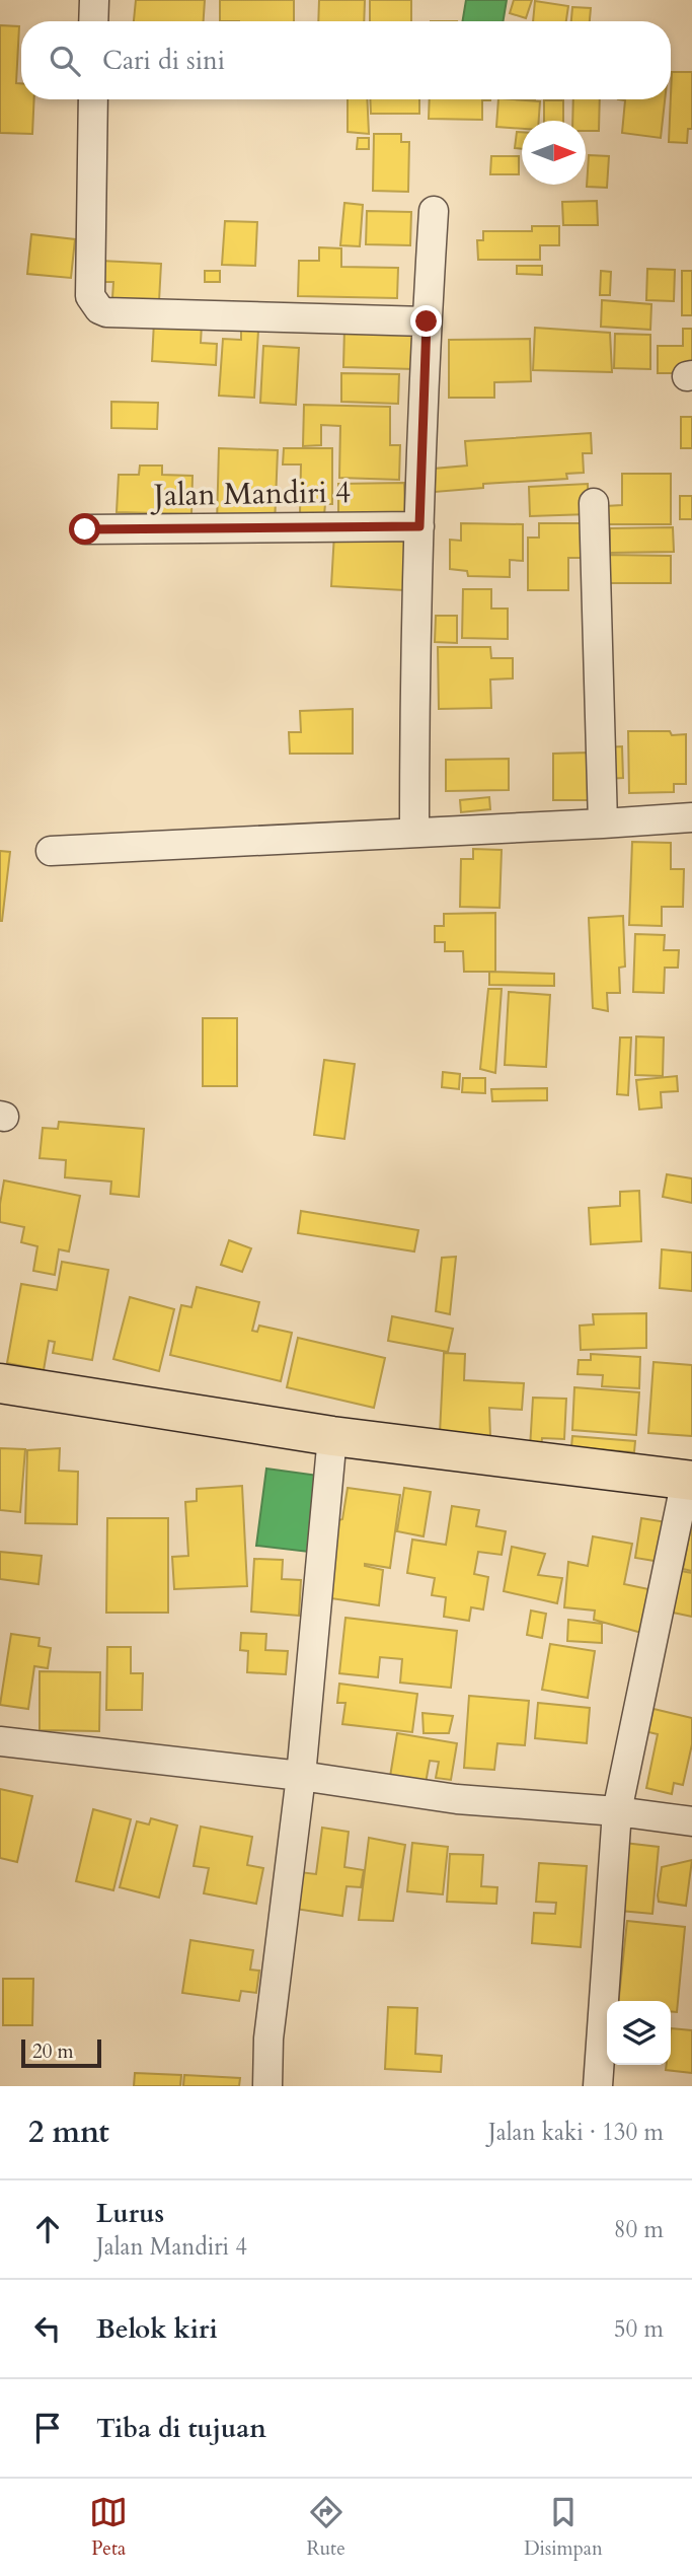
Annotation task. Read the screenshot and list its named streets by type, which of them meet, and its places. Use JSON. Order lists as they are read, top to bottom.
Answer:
{
  "streets": {
    "street": ["Jalan Mandiri 4"]
  },
  "scale_bar": "20 m",
  "north": "right",
  "page": {
    "search": "Cari di sini",
    "scale": "20 m",
    "heading": ["2 mnt", "Jalan kaki · 130 m"],
    "list": [
      ["Lurus", "Jalan Mandiri 4", "80 m"],
      ["Belok kiri", "50 m"],
      "Tiba di tujuan"
    ],
    "nav": ["Peta", "Rute", "Disimpan"]
  }
}
